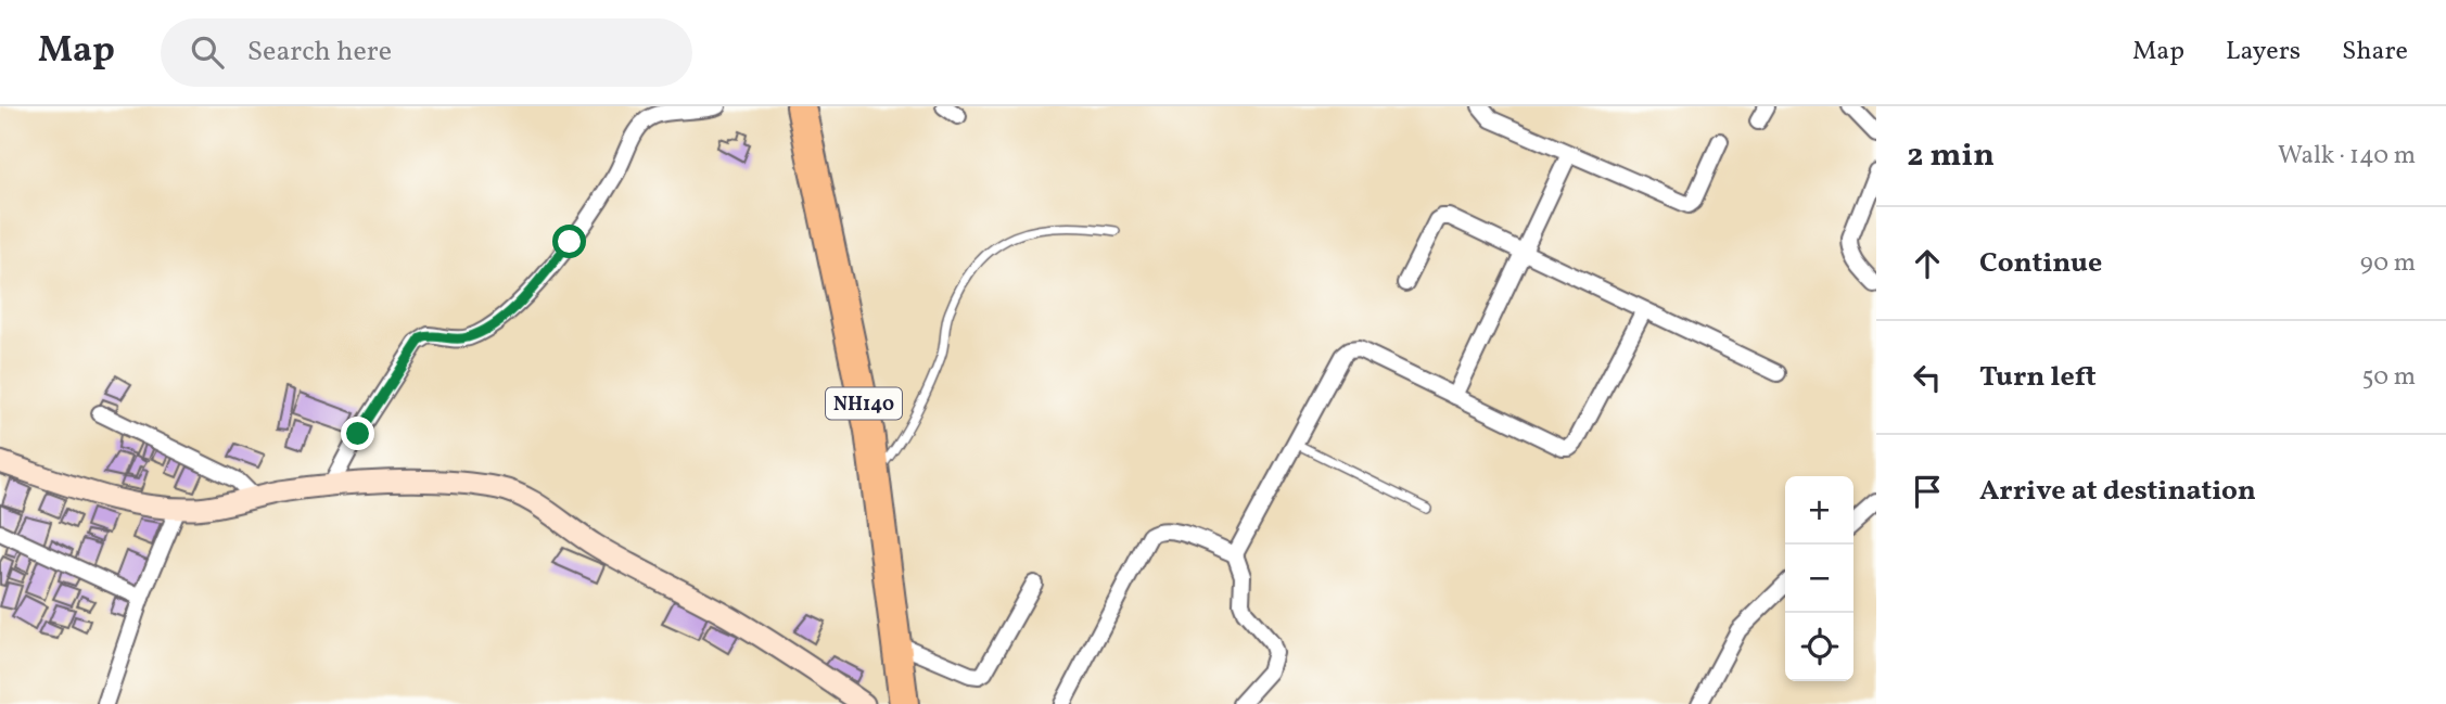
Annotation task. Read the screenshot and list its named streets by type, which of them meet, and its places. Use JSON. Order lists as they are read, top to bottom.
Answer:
{
  "streets": {
    "highway": ["NH140"]
  },
  "page": {
    "header": "Map",
    "search": "Search here",
    "nav": ["Map", "Layers", "Share"],
    "heading": ["2 min", "Walk · 140 m"],
    "list": [
      ["Continue", "90 m"],
      ["Turn left", "50 m"],
      "Arrive at destination"
    ],
    "map_buttons": ["+", "−"]
  }
}
